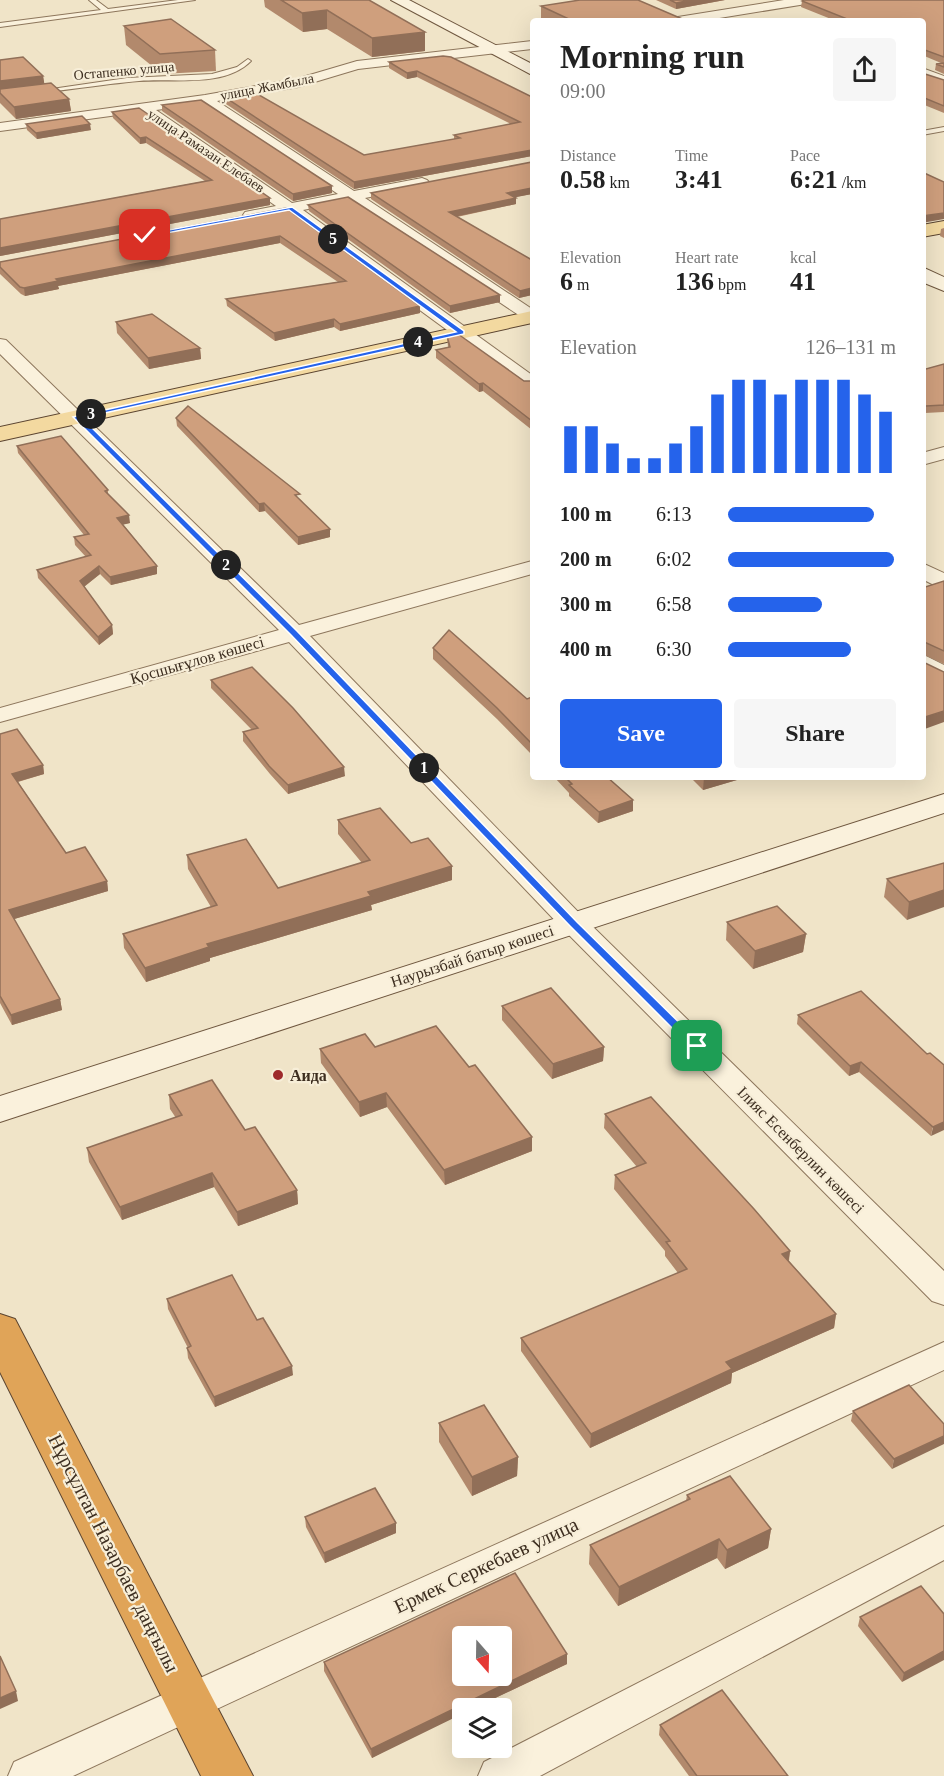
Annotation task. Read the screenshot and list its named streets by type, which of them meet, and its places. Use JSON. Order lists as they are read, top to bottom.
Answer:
{
  "streets": {
    "highway": ["Нұрсұлтан Назарбаев даңғылы"],
    "street": [
      "улица Жамбыла",
      "улица Рамазан Елебаев",
      "Қосшығұлов көшесі",
      "Наурызбай батыр көшесі",
      "Ілияс Есенберлин көшесі",
      "Ермек Серкебаев улица"
    ],
    "lane": ["Остапенко улица"]
  },
  "crossings": [
    ["улица Жамбыла", "улица Рамазан Елебаев"],
    ["Қосшығұлов көшесі", "Ілияс Есенберлин көшесі"],
    ["Наурызбай батыр көшесі", "Ілияс Есенберлин көшесі"],
    ["Нұрсұлтан Назарбаев даңғылы", "Ермек Серкебаев улица"]
  ],
  "places": ["Аида"],
  "north": "bottom",
  "page": {
    "heading": ["Morning run", "09:00"],
    "stats": [
      ["Distance", "0.58 km"],
      ["Time", "3:41"],
      ["Pace", "6:21 /km"],
      ["Elevation", "6 m"],
      ["Heart rate", "136 bpm"],
      ["kcal", "41"]
    ],
    "pins": [
      "5",
      "4",
      "3",
      "2",
      "1"
    ],
    "chart": ["Elevation", "126–131 m"],
    "list": [
      {
        "name": "100 m",
        "note": "6:13"
      },
      {
        "name": "200 m",
        "note": "6:02"
      },
      {
        "name": "300 m",
        "note": "6:58"
      },
      {
        "name": "400 m",
        "note": "6:30"
      }
    ],
    "buttons": ["Save", "Share"]
  }
}
